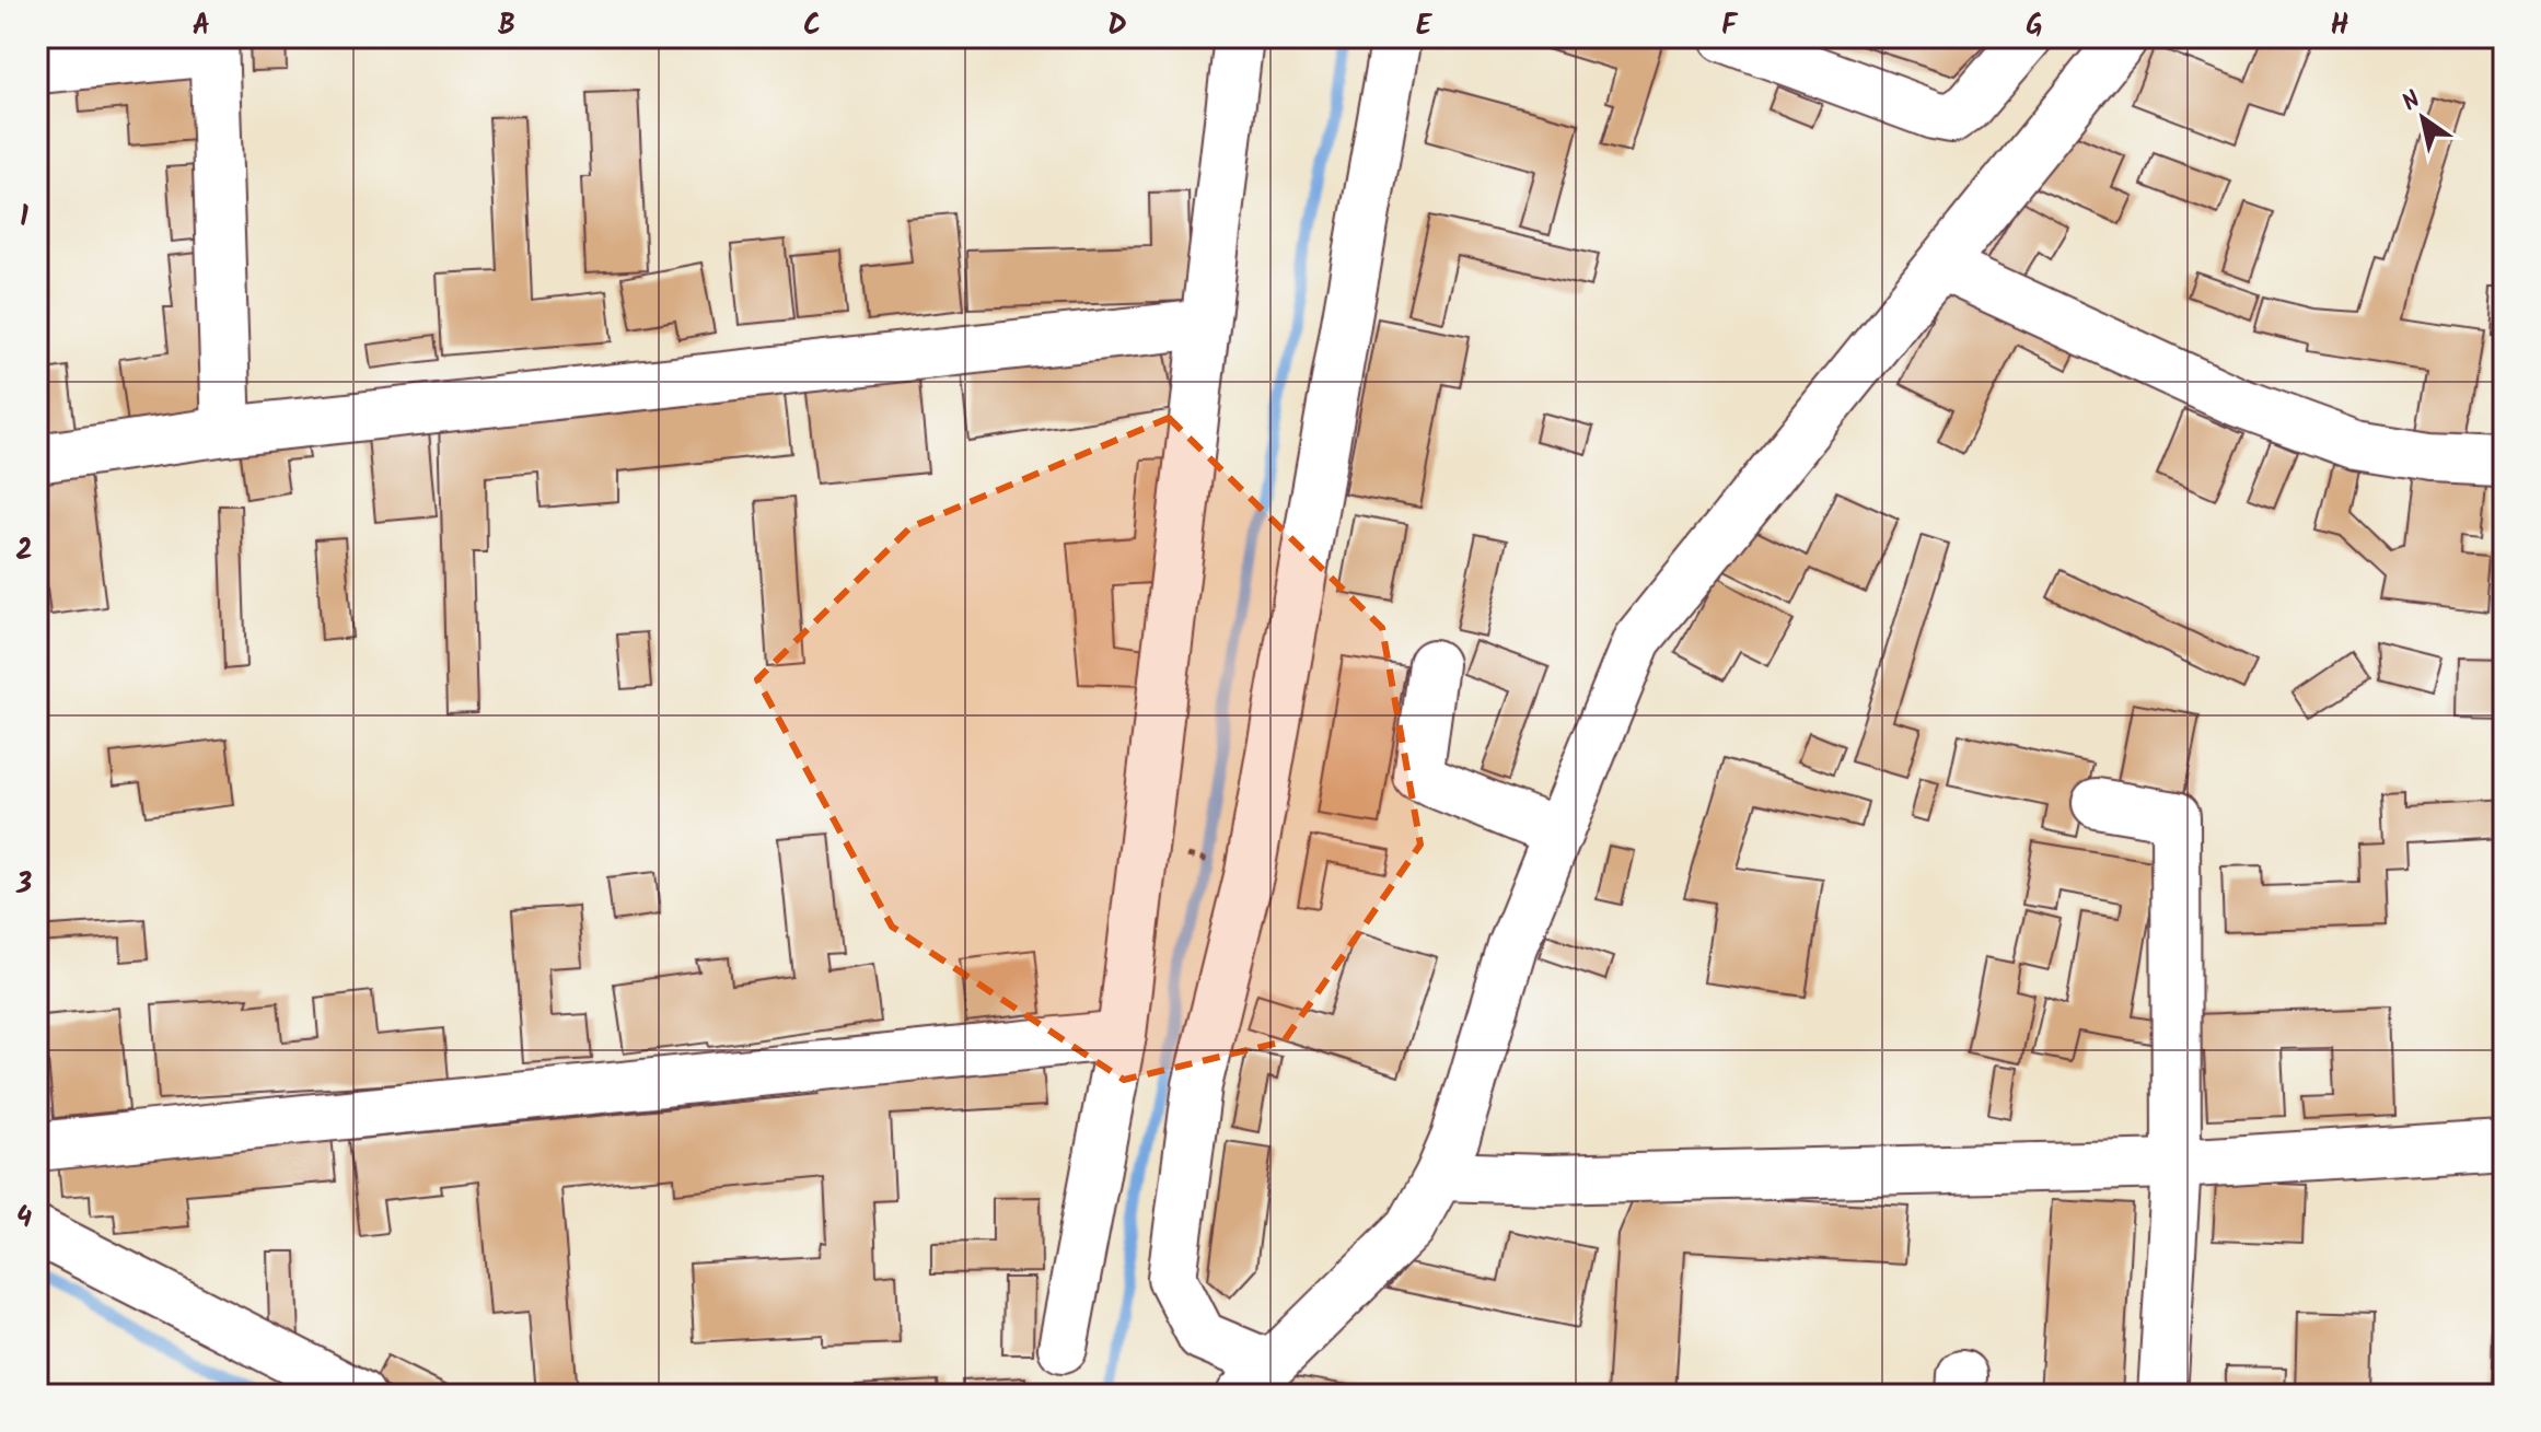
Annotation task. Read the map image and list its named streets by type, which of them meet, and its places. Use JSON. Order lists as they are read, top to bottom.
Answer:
{
  "north": "top left",
  "grid": {
    "columns": [
      "A",
      "B",
      "C",
      "D",
      "E",
      "F",
      "G",
      "H"
    ],
    "rows": [
      "1",
      "2",
      "3",
      "4"
    ]
  }
}
